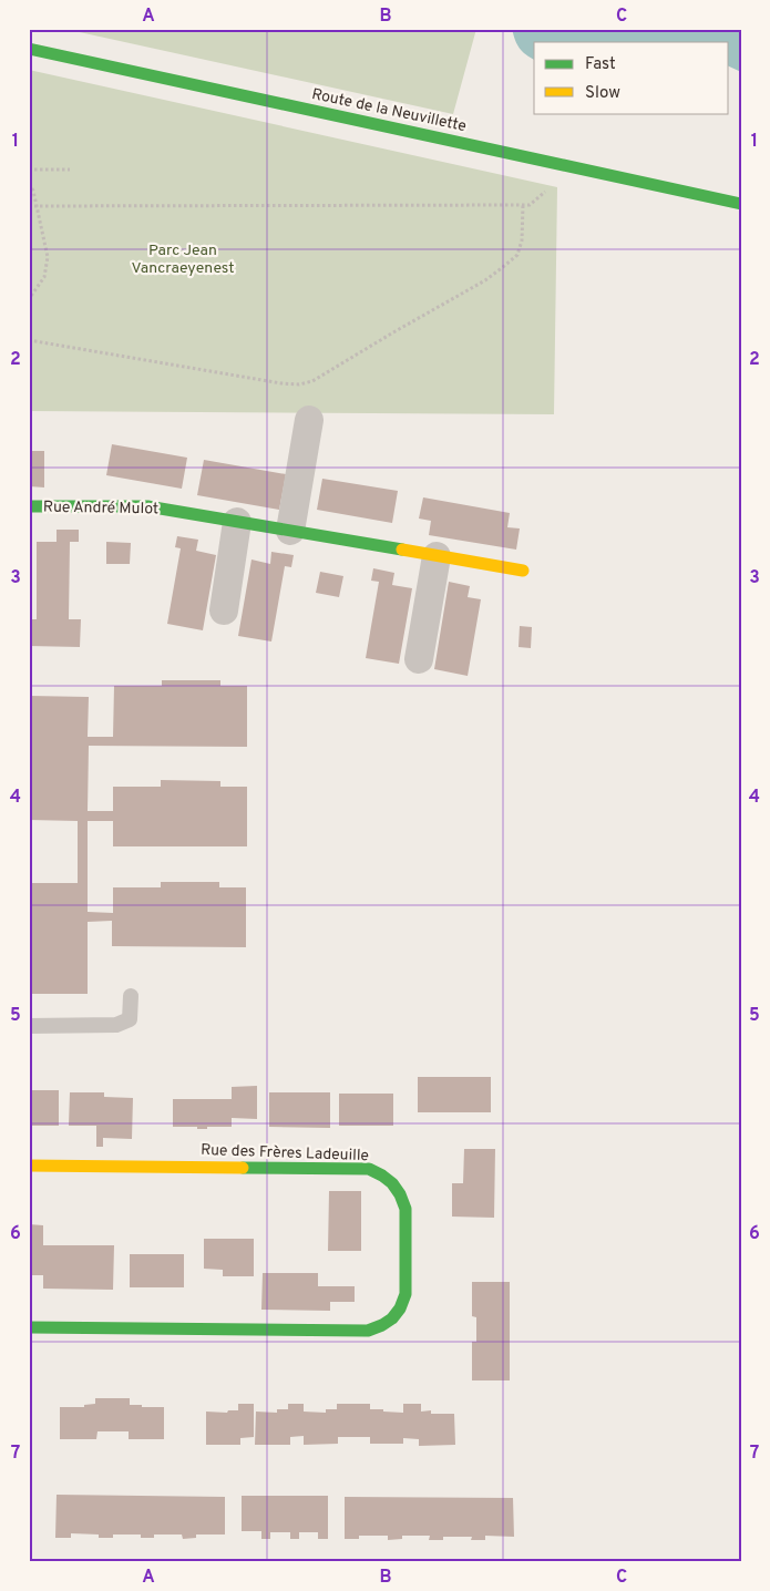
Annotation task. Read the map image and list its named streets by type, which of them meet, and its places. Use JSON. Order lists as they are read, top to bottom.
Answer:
{
  "streets": {
    "street": ["Route de la Neuvillette", "Rue André Mulot", "Rue des Frères Ladeuille"]
  },
  "parks": ["Parc Jean Vancraeyenest"],
  "legend": ["Fast", "Slow"],
  "grid": {
    "columns": ["A", "B", "C"],
    "rows": [
      "1",
      "2",
      "3",
      "4",
      "5",
      "6",
      "7"
    ]
  }
}
